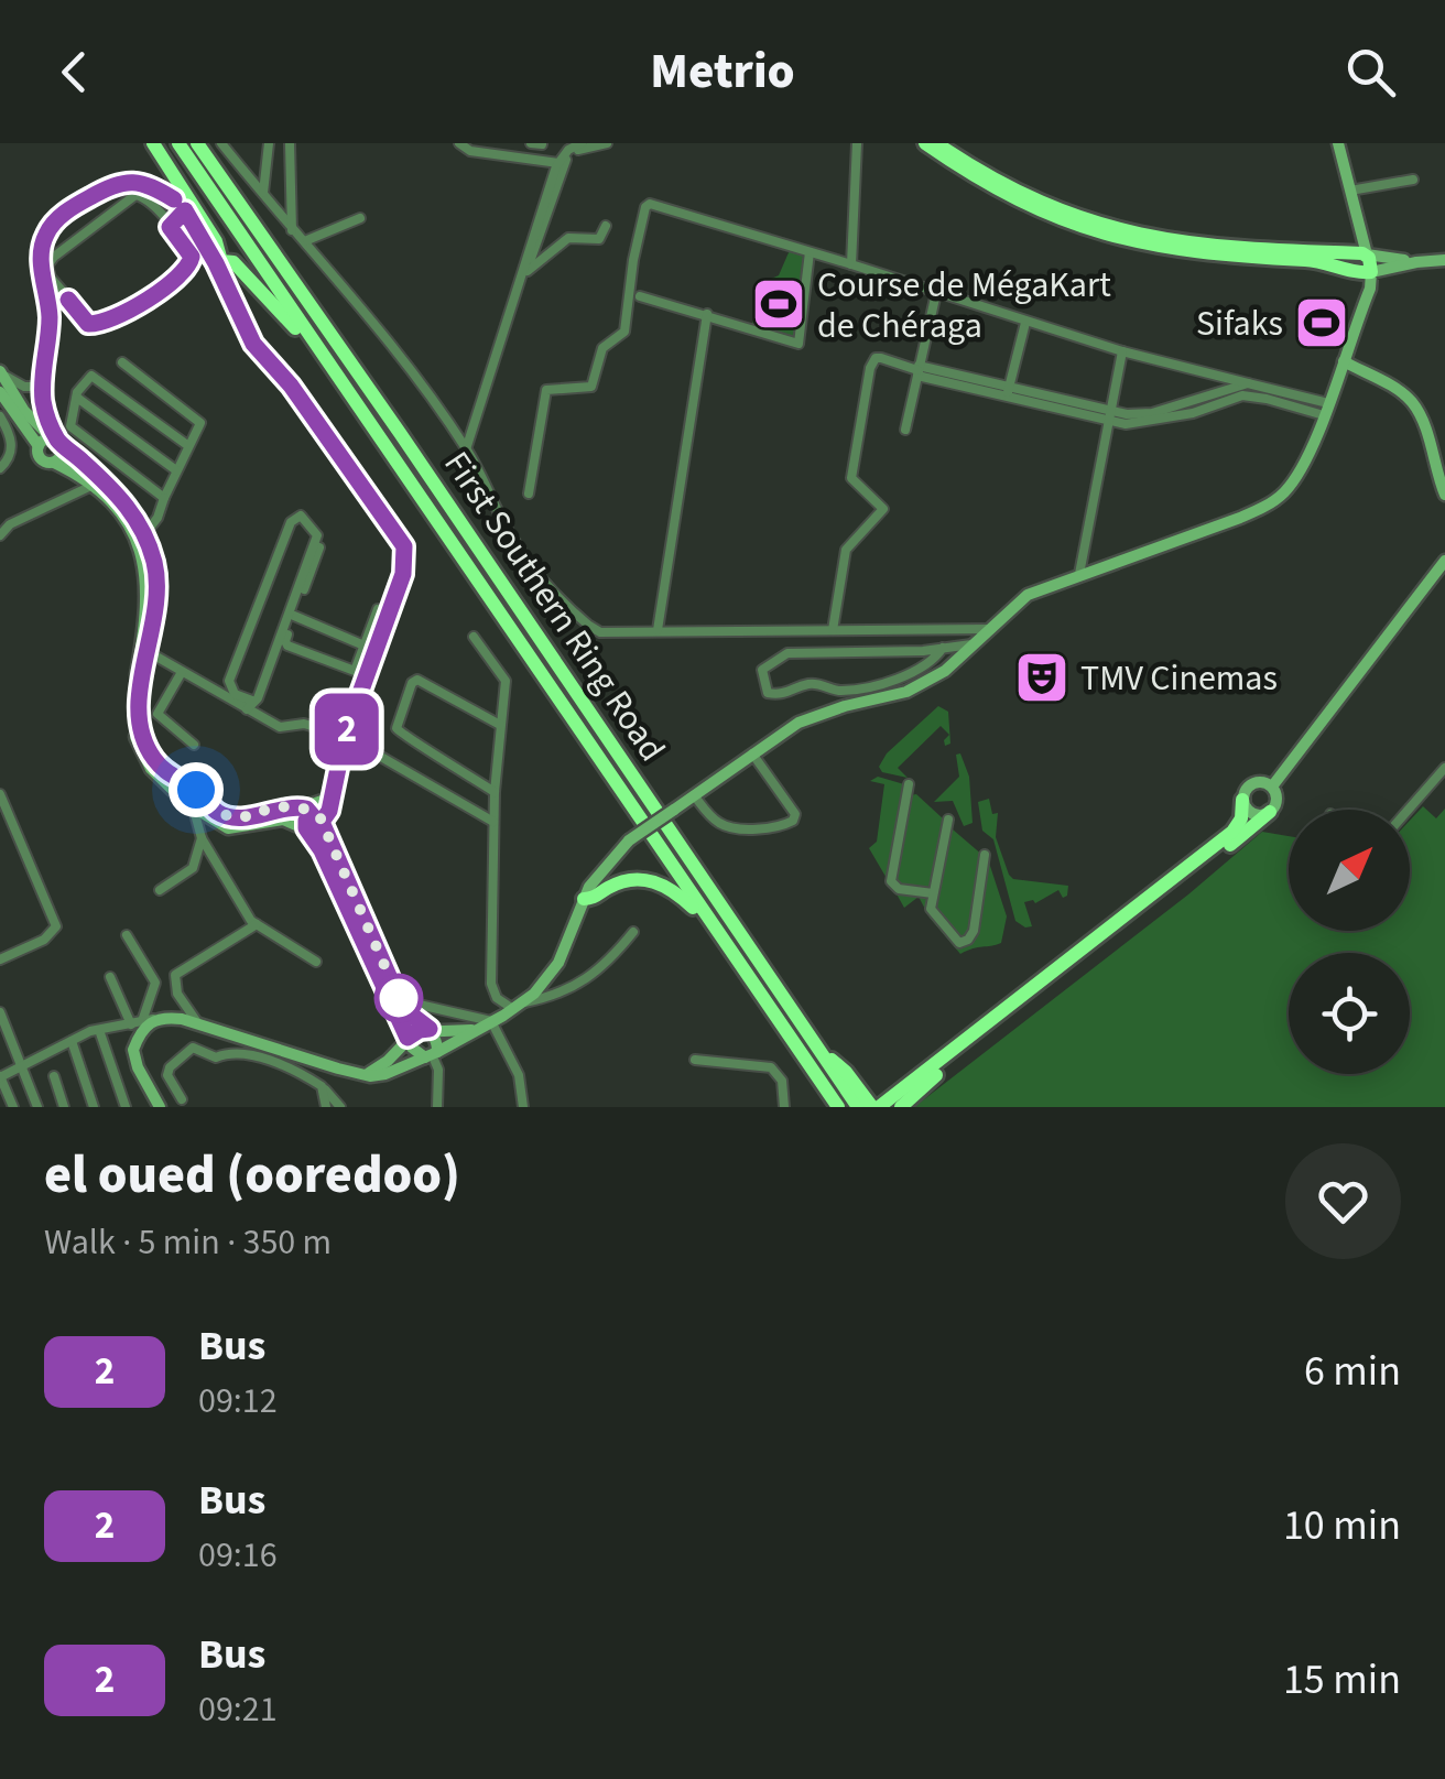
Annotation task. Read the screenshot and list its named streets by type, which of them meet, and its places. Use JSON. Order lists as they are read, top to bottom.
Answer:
{
  "streets": {
    "highway": ["First Southern Ring Road"]
  },
  "places": {
    "sports": ["Course de MégaKart de Chéraga", "Sifaks"],
    "theatre": ["TMV Cinemas"]
  },
  "lines": ["bus line 2"],
  "north": "top right",
  "page": {
    "header": "Metrio",
    "on_map": "2",
    "heading": ["el oued (ooredoo)", "Walk · 5 min · 350 m"],
    "list": [
      {
        "mark": "2",
        "name": "Bus",
        "note": "09:12",
        "value": "6 min"
      },
      {
        "mark": "2",
        "name": "Bus",
        "note": "09:16",
        "value": "10 min"
      },
      {
        "mark": "2",
        "name": "Bus",
        "note": "09:21",
        "value": "15 min"
      }
    ]
  }
}
